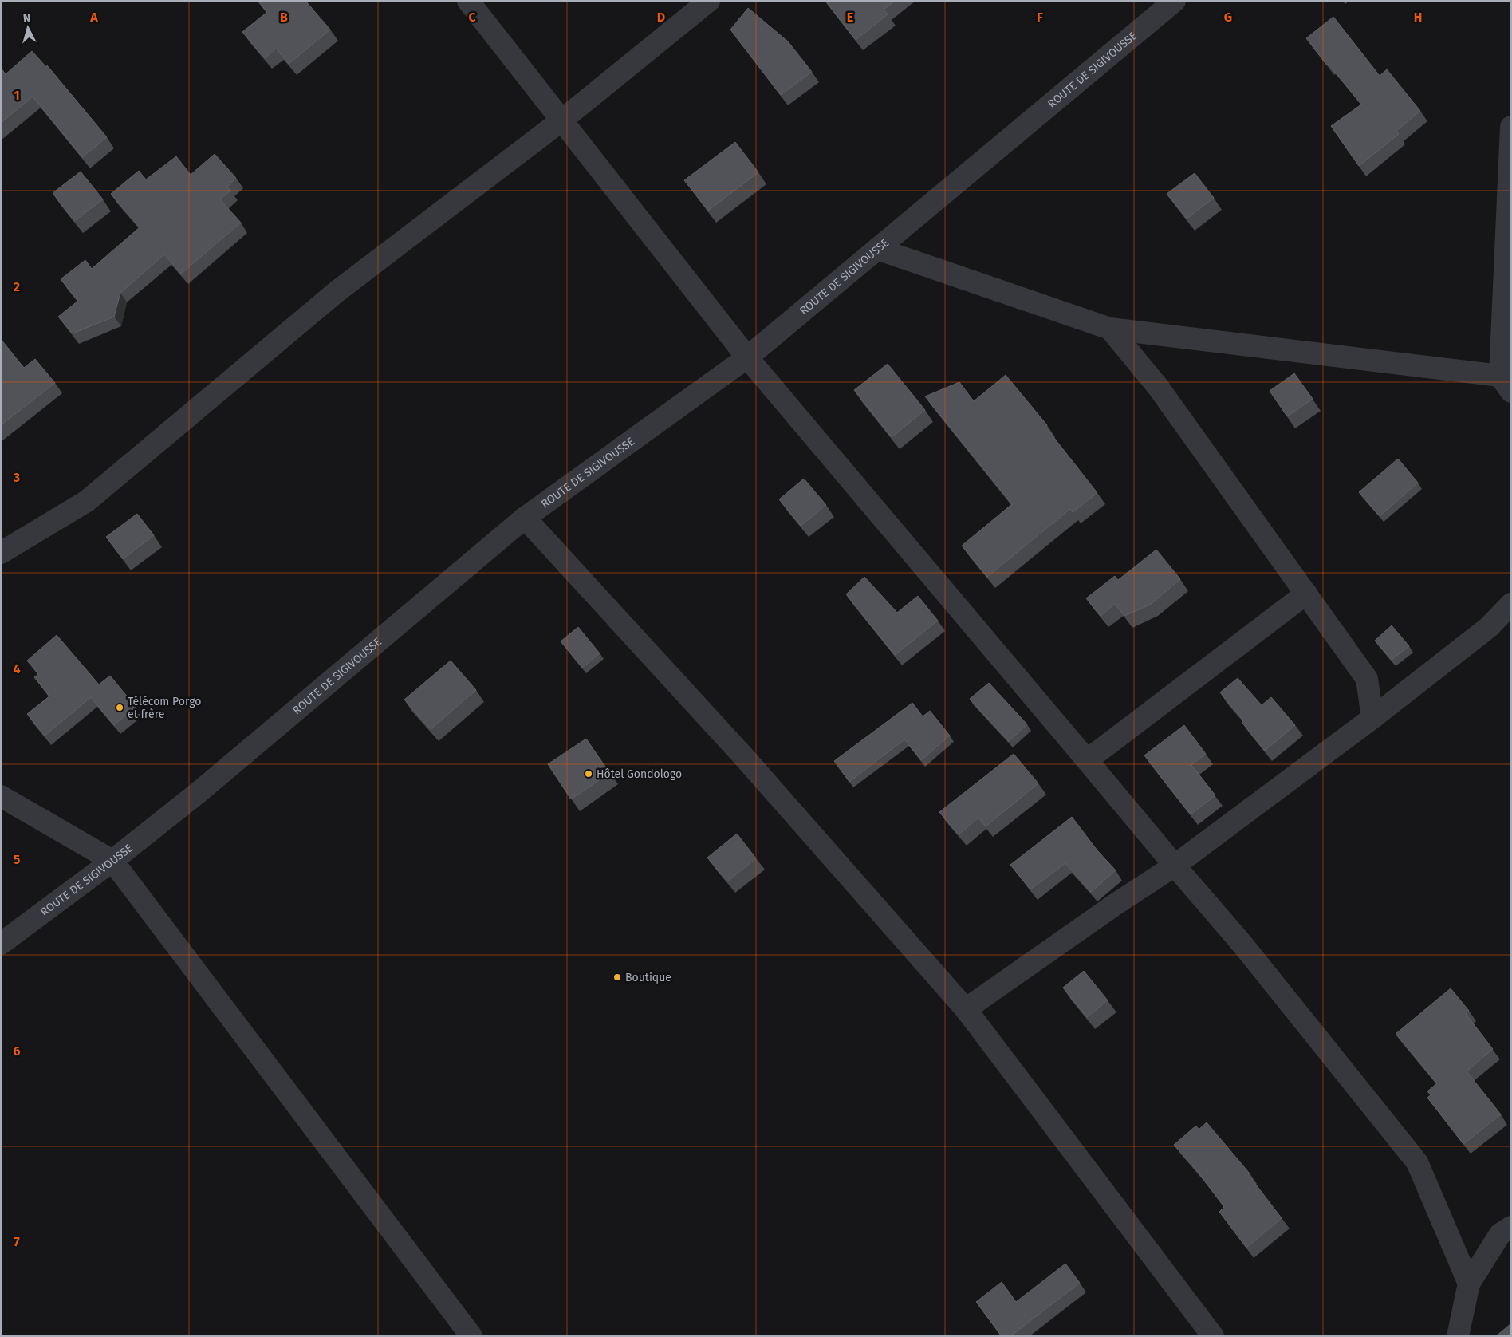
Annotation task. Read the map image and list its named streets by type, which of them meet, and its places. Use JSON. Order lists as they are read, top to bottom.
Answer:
{
  "streets": {
    "street": ["ROUTE DE SIGIVOUSSE"]
  },
  "places": ["Télécom Porgo et frère", "Hôtel Gondologo", "Boutique"],
  "north": "top",
  "grid": {
    "columns": [
      "A",
      "B",
      "C",
      "D",
      "E",
      "F",
      "G",
      "H"
    ],
    "rows": [
      "1",
      "2",
      "3",
      "4",
      "5",
      "6",
      "7"
    ]
  }
}
